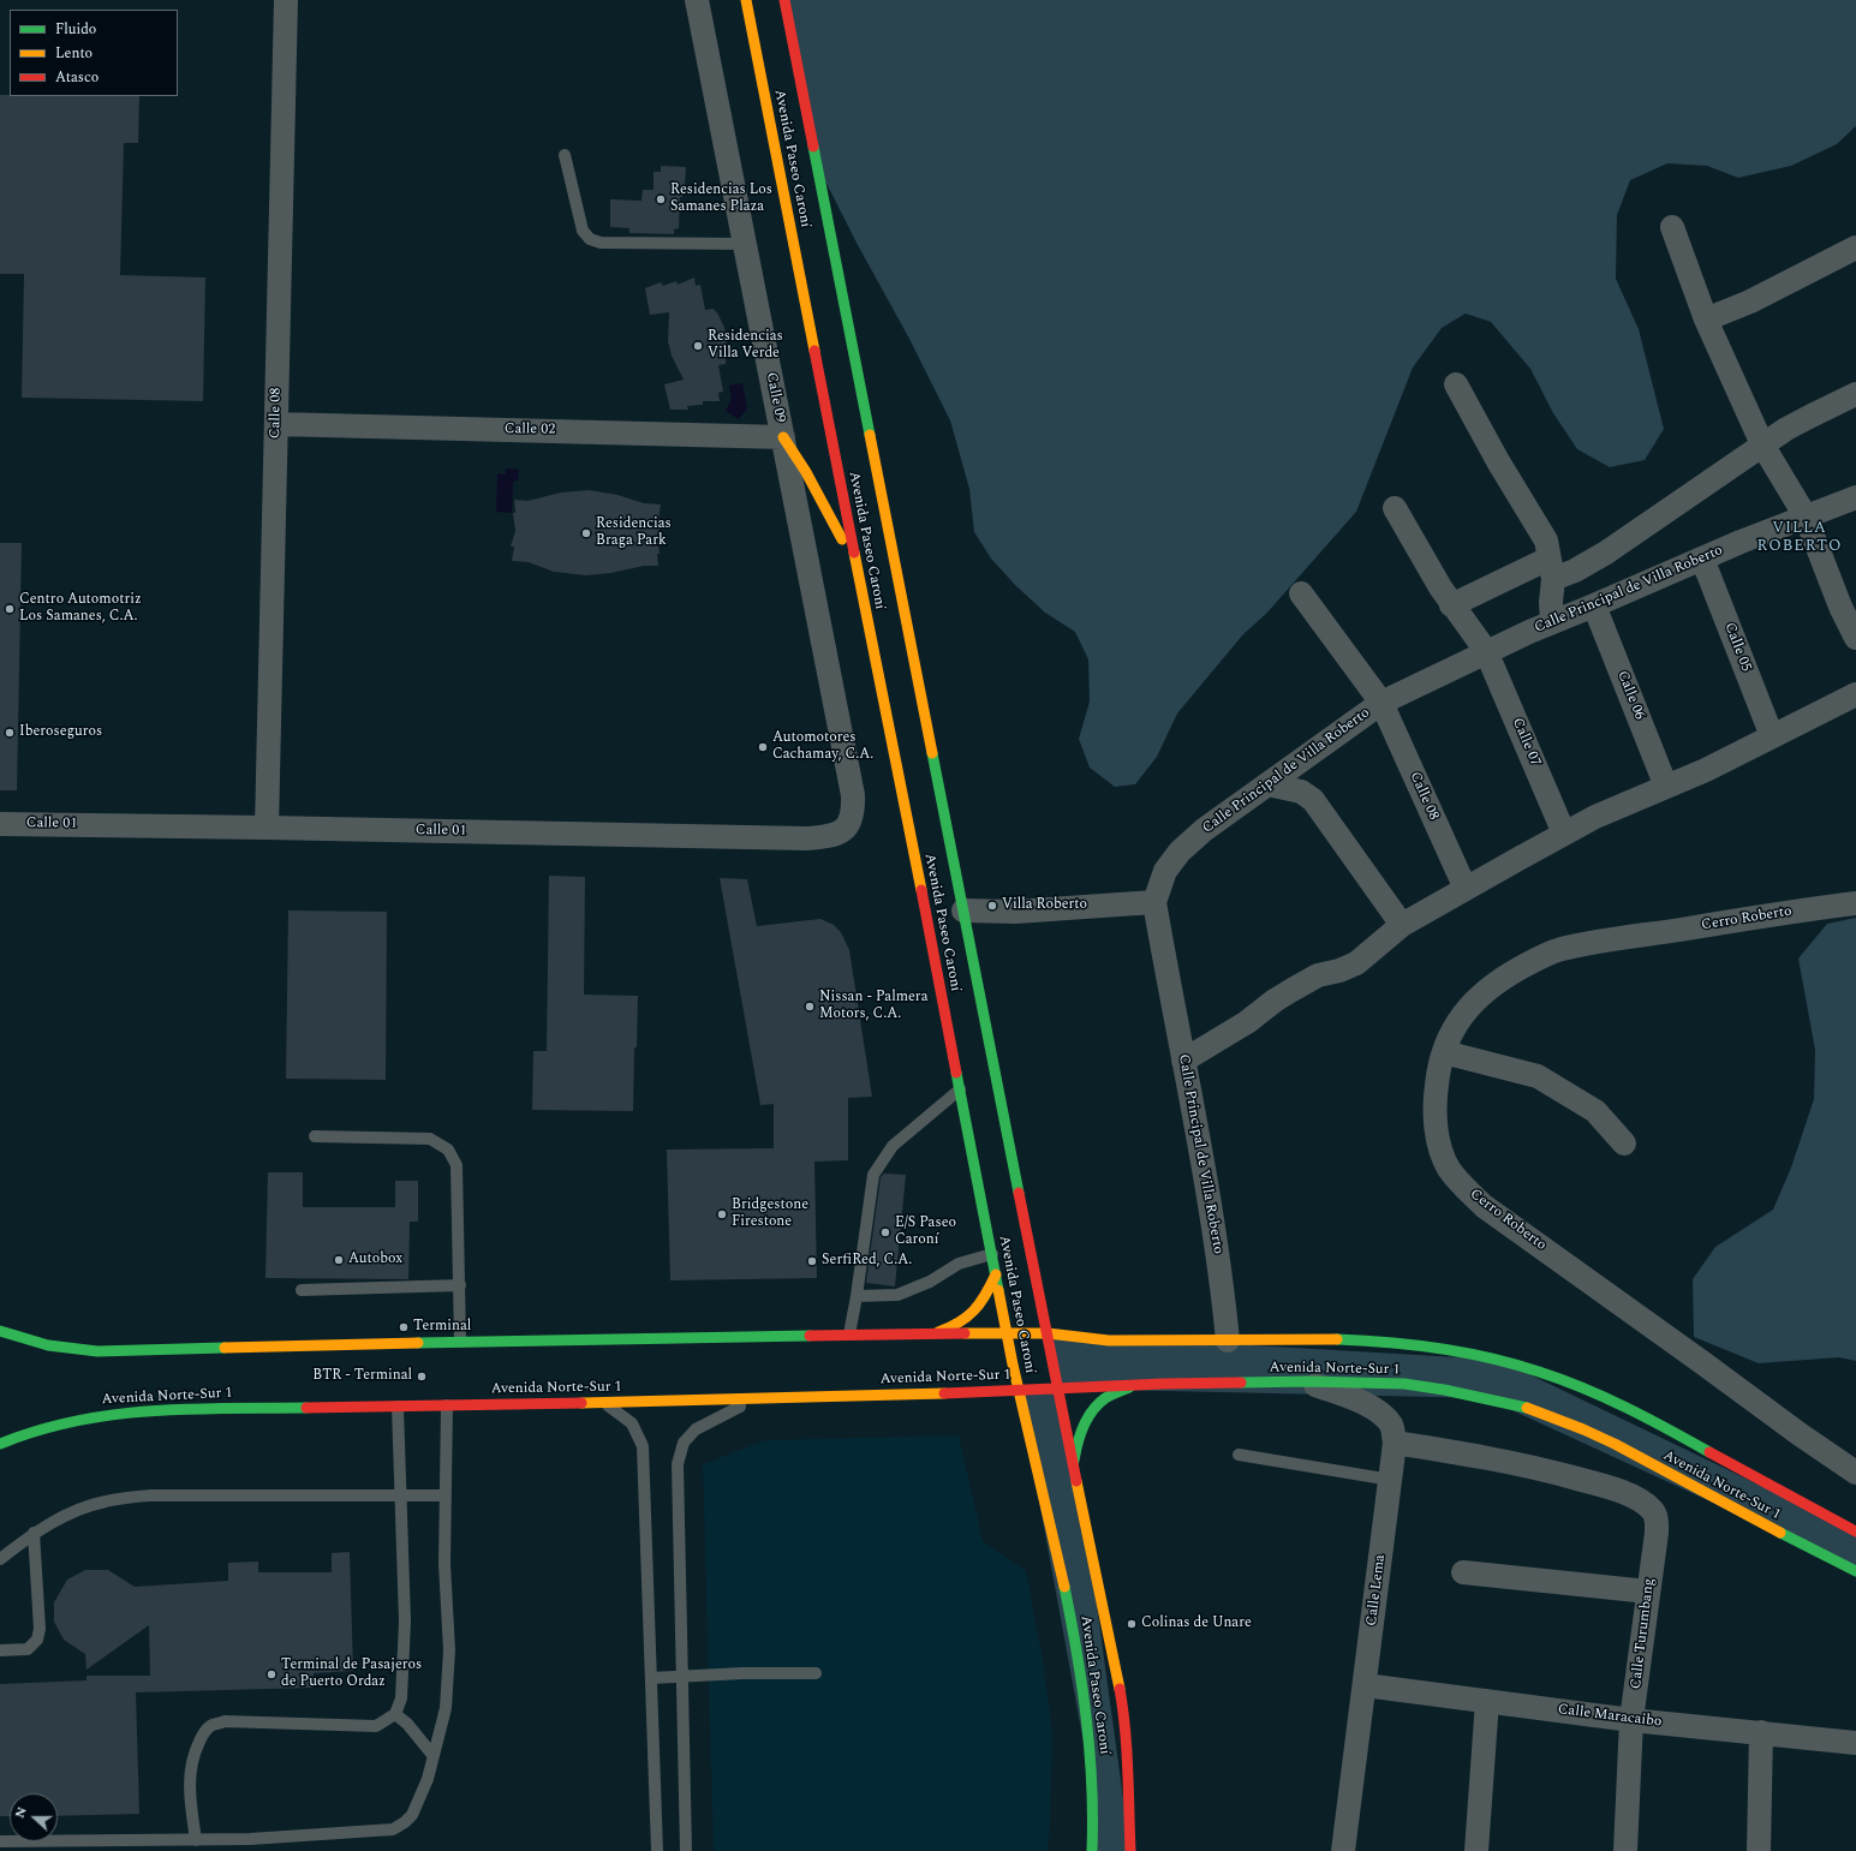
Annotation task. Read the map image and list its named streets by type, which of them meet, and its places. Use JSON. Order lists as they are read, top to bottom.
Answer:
{
  "streets": {
    "main road": ["Avenida Paseo Caroní", "Avenida Norte-Sur 1"],
    "street": [
      "Calle 09",
      "Calle 08",
      "Calle 02",
      "Calle Principal de Villa Roberto",
      "Calle 05",
      "Calle 06",
      "Calle 07",
      "Calle 01",
      "Cerro Roberto",
      "Calle Lema",
      "Calle Turumbang",
      "Calle Maracaibo"
    ]
  },
  "crossings": [
    ["Avenida Paseo Caroní", "Avenida Norte-Sur 1"],
    ["Calle 09", "Calle 02"],
    ["Calle 09", "Calle 01"],
    ["Calle 08", "Calle 02"],
    ["Calle 08", "Calle Principal de Villa Roberto"],
    ["Calle 08", "Calle 01"],
    ["Calle Principal de Villa Roberto", "Calle 05"],
    ["Calle Principal de Villa Roberto", "Calle 06"],
    ["Calle Principal de Villa Roberto", "Calle 07"],
    ["Calle Principal de Villa Roberto", "Avenida Norte-Sur 1"],
    ["Avenida Norte-Sur 1", "Calle Lema"],
    ["Calle Lema", "Calle Turumbang"],
    ["Calle Lema", "Calle Maracaibo"],
    ["Calle Turumbang", "Calle Maracaibo"]
  ],
  "districts": ["VILLA ROBERTO"],
  "places": [
    "Residencias Los Samanes Plaza",
    "Residencias Villa Verde",
    "Residencias Braga Park",
    "Centro Automotriz Los Samanes, C.A.",
    "Iberoseguros",
    "Automotores Cachamay, C.A.",
    "Villa Roberto",
    "Nissan - Palmera Motors, C.A.",
    "Bridgestone Firestone",
    "E/S Paseo Caroní",
    "Autobox",
    "SerfiRed, C.A.",
    "Terminal",
    "BTR - Terminal",
    "Colinas de Unare",
    "Terminal de Pasajeros de Puerto Ordaz"
  ],
  "legend": ["Fluido", "Lento", "Atasco"],
  "north": "left"
}
